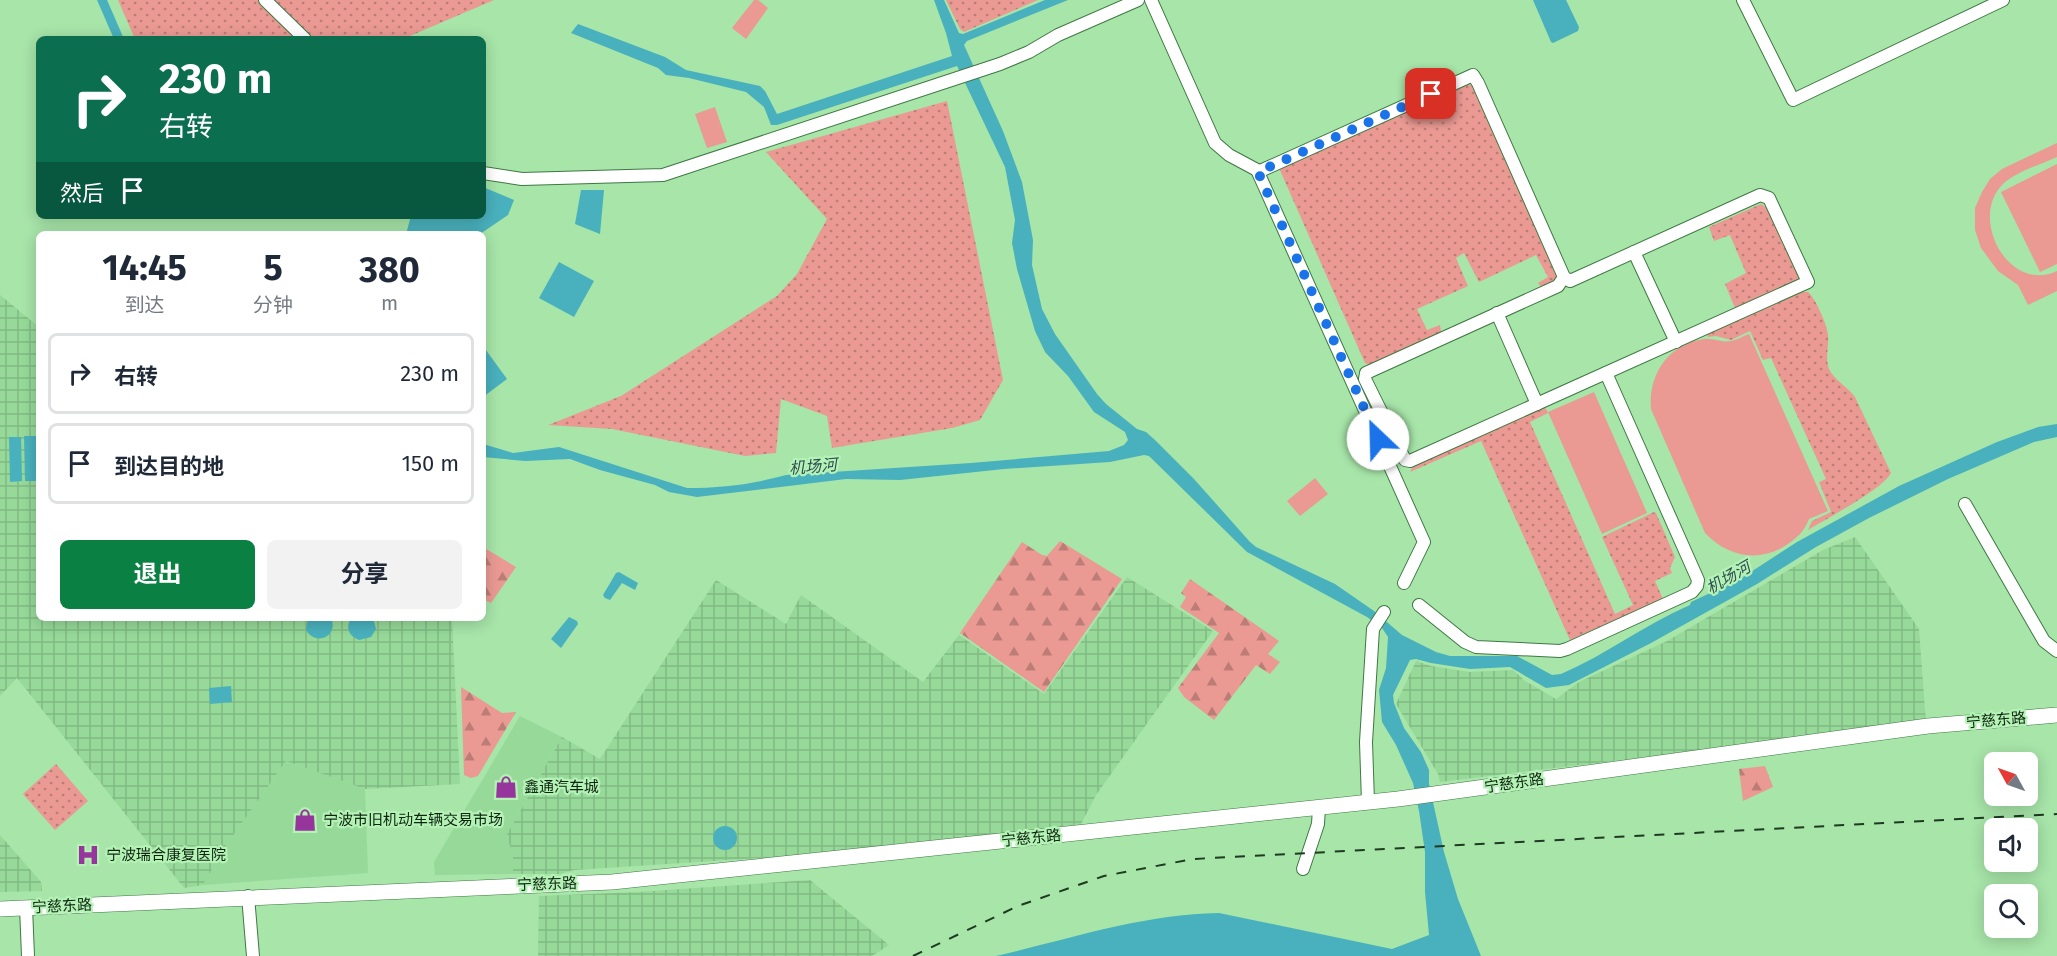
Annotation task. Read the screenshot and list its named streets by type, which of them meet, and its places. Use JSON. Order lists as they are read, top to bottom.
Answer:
{
  "streets": {
    "main road": ["宁慈东路"]
  },
  "water": ["机场河"],
  "places": {
    "shop": ["鑫通汽车城", "宁波市旧机动车辆交易市场"],
    "hospital": ["宁波瑞合康复医院"]
  },
  "north": "top left",
  "page": {
    "turn": ["230 m", "右转"],
    "then": "然后",
    "eta": [
      "14:45",
      "到达",
      "5",
      "分钟",
      "380",
      "m"
    ],
    "list": [
      {
        "name": "右转",
        "value": "230 m"
      },
      {
        "name": "到达目的地",
        "value": "150 m"
      }
    ],
    "buttons": ["退出", "分享"]
  }
}
